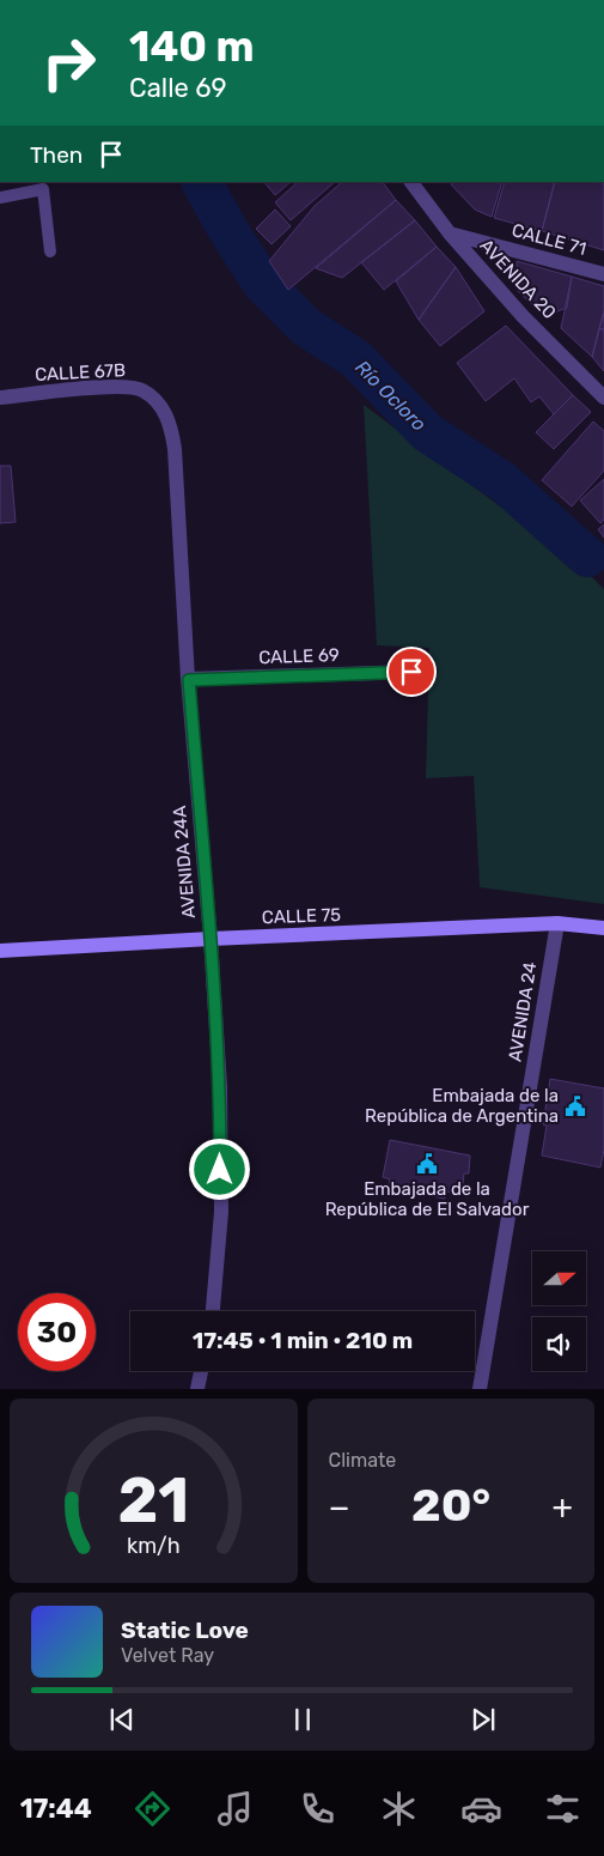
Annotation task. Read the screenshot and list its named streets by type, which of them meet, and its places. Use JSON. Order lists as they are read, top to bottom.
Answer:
{
  "streets": {
    "street": [
      "CALLE 71",
      "AVENIDA 20",
      "CALLE 67B",
      "CALLE 69",
      "AVENIDA 24A",
      "CALLE 75",
      "AVENIDA 24"
    ]
  },
  "crossings": [
    ["CALLE 71", "AVENIDA 20"],
    ["CALLE 67B", "AVENIDA 24A"],
    ["CALLE 69", "AVENIDA 24A"],
    ["AVENIDA 24A", "CALLE 75"],
    ["CALLE 75", "AVENIDA 24"]
  ],
  "water": ["Río Ocloro"],
  "places": {
    "public building": ["Embajada de la República de Argentina", "Embajada de la República de El Salvador"]
  },
  "north": "right",
  "page": {
    "turn": ["140 m", "Calle 69"],
    "then": "Then",
    "limit": "30",
    "trip": "17:45 · 1 min · 210 m",
    "tile": "Climate",
    "heat": ["−", "20°", "+"],
    "song": ["Static Love", "Velvet Ray"],
    "tabs": "17:44",
    "gauge": ["21", "km/h"]
  }
}
